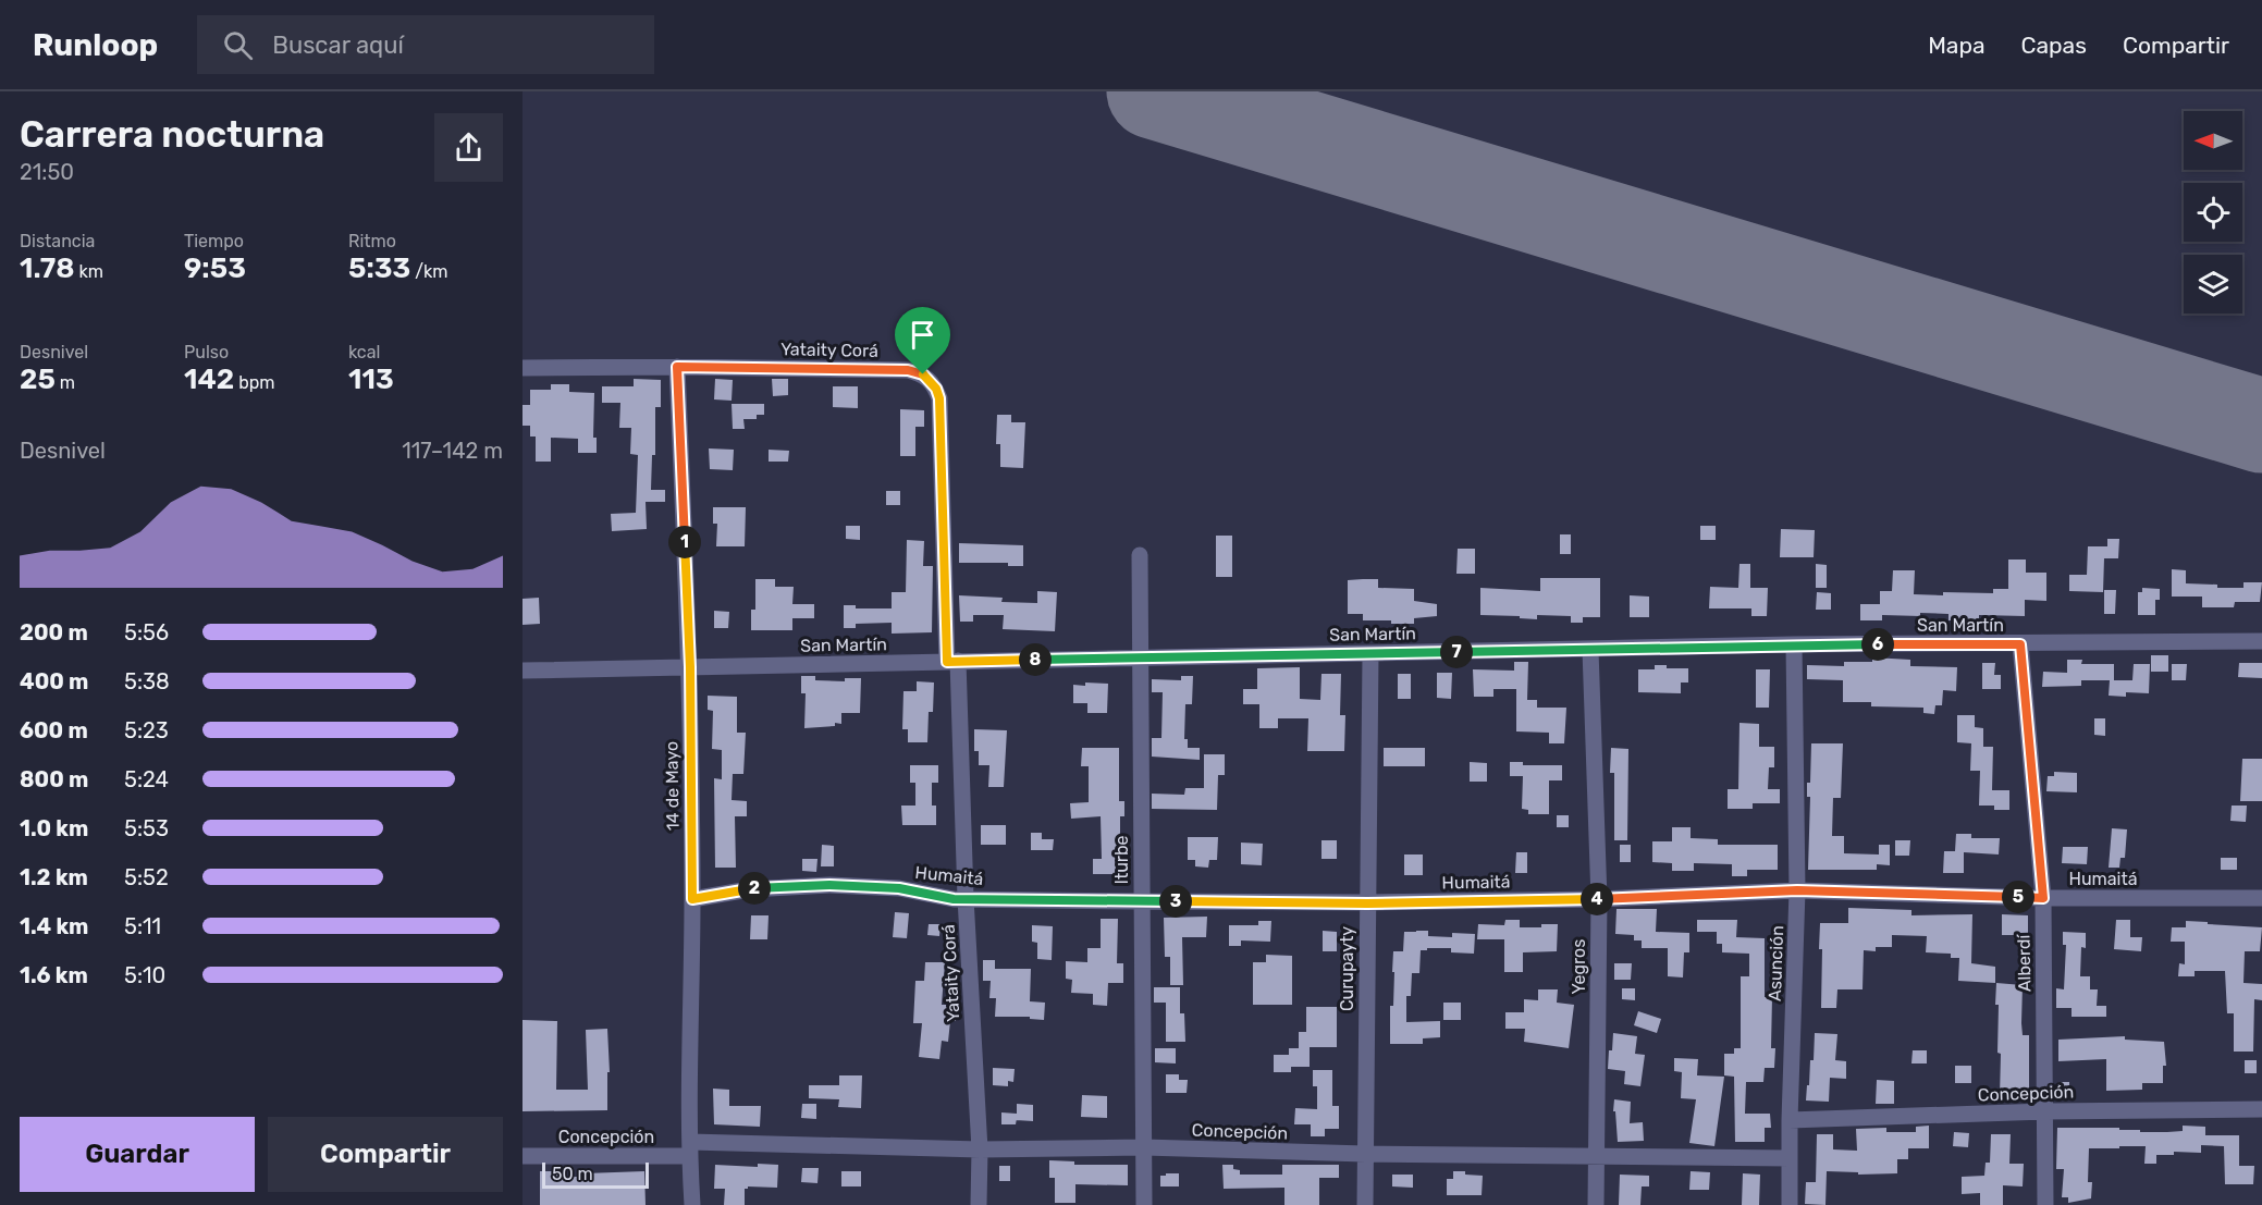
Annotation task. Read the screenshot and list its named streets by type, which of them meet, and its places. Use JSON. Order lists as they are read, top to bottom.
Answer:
{
  "streets": {
    "street": [
      "Yataity Corá",
      "San Martín",
      "14 de Mayo",
      "Iturbe",
      "Humaitá",
      "Asunción",
      "Alberdí",
      "Yegros",
      "Curupayty",
      "Concepción"
    ]
  },
  "crossings": [
    ["Yataity Corá", "San Martín"],
    ["Yataity Corá", "14 de Mayo"],
    ["Yataity Corá", "Humaitá"],
    ["Yataity Corá", "Concepción"],
    ["San Martín", "14 de Mayo"],
    ["San Martín", "Iturbe"],
    ["San Martín", "Asunción"],
    ["San Martín", "Alberdí"],
    ["San Martín", "Yegros"],
    ["San Martín", "Curupayty"],
    ["14 de Mayo", "Humaitá"],
    ["14 de Mayo", "Concepción"],
    ["Iturbe", "Humaitá"],
    ["Iturbe", "Concepción"],
    ["Humaitá", "Asunción"],
    ["Humaitá", "Alberdí"],
    ["Humaitá", "Yegros"],
    ["Humaitá", "Curupayty"],
    ["Asunción", "Concepción"],
    ["Alberdí", "Concepción"],
    ["Yegros", "Concepción"],
    ["Curupayty", "Concepción"]
  ],
  "scale_bar": "50 m",
  "north": "left",
  "page": {
    "header": "Runloop",
    "search": "Buscar aquí",
    "nav": ["Mapa", "Capas", "Compartir"],
    "heading": ["Carrera nocturna", "21:50"],
    "stats": [
      ["Distancia", "1.78 km"],
      ["Tiempo", "9:53"],
      ["Ritmo", "5:33 /km"],
      ["Desnivel", "25 m"],
      ["Pulso", "142 bpm"],
      ["kcal", "113"]
    ],
    "chart": ["Desnivel", "117–142 m"],
    "pins": [
      "1",
      "6",
      "7",
      "8",
      "2",
      "5",
      "4",
      "3"
    ],
    "list": [
      {
        "name": "200 m",
        "note": "5:56"
      },
      {
        "name": "400 m",
        "note": "5:38"
      },
      {
        "name": "600 m",
        "note": "5:23"
      },
      {
        "name": "800 m",
        "note": "5:24"
      },
      {
        "name": "1.0 km",
        "note": "5:53"
      },
      {
        "name": "1.2 km",
        "note": "5:52"
      },
      {
        "name": "1.4 km",
        "note": "5:11"
      },
      {
        "name": "1.6 km",
        "note": "5:10"
      }
    ],
    "buttons": ["Guardar", "Compartir"],
    "scale": "50 m"
  }
}
